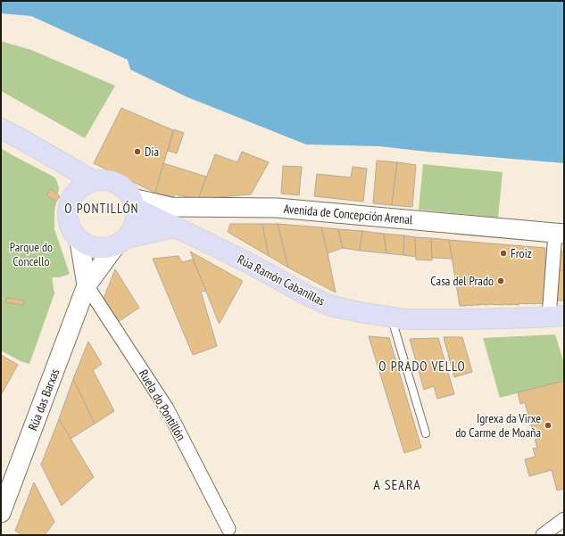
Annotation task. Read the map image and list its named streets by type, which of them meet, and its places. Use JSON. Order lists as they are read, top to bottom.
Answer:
{
  "streets": {
    "main road": ["Rúa Ramón Cabanillas"],
    "street": ["Avenida de Concepción Arenal", "Rúa das Barxas", "Ruela do Pontillón"]
  },
  "crossings": [
    ["Avenida de Concepción Arenal", "Rúa Ramón Cabanillas"],
    ["Avenida de Concepción Arenal", "Rúa das Barxas"],
    ["Rúa Ramón Cabanillas", "Rúa das Barxas"],
    ["Rúa das Barxas", "Ruela do Pontillón"]
  ],
  "districts": ["O PONTILLÓN", "O PRADO VELLO", "A SEARA"],
  "parks": ["Parque do Concello"],
  "places": [
    "Dia",
    "Froiz",
    "Casa del Prado",
    "Igrexa da Virxe do Carme de Moaña"
  ]
}
